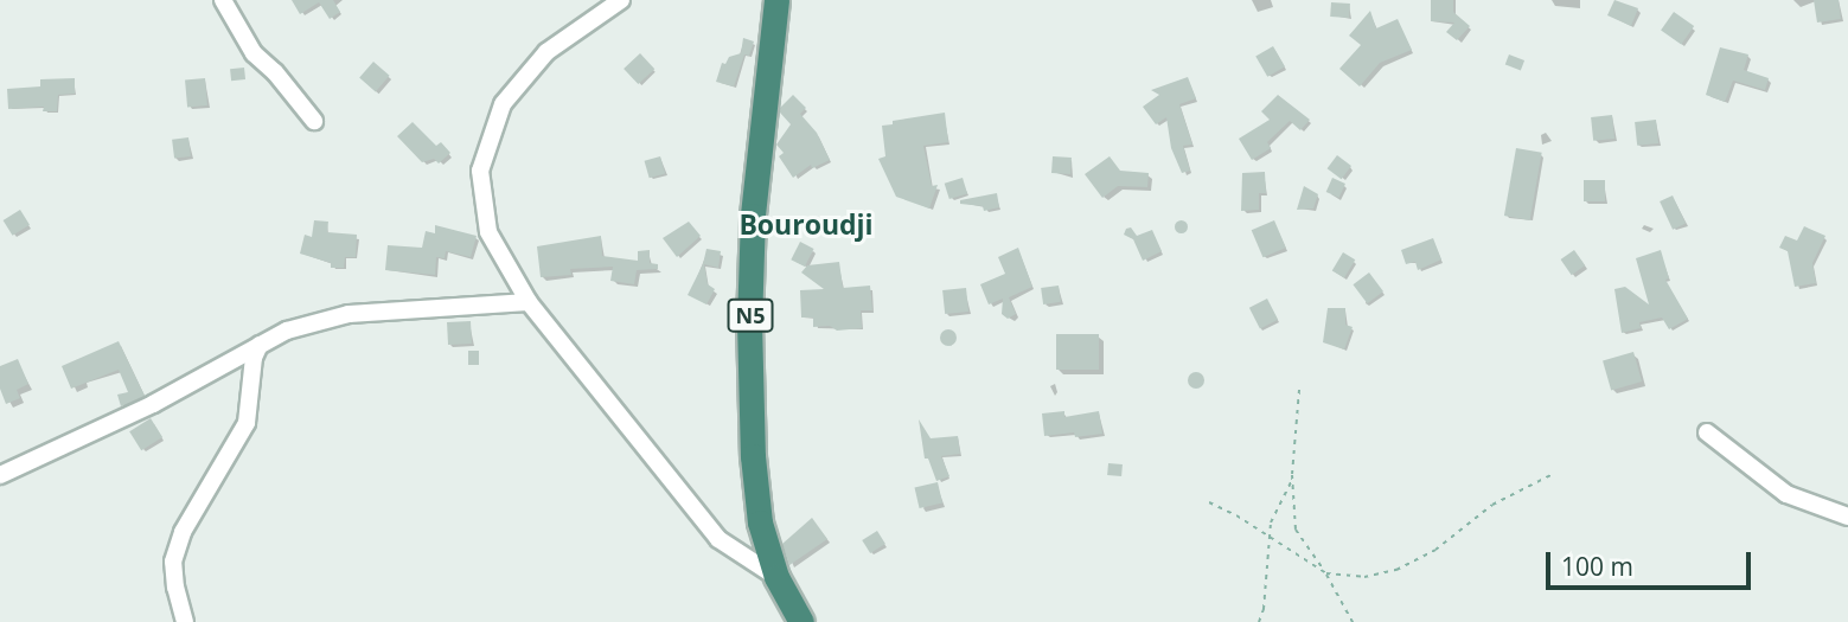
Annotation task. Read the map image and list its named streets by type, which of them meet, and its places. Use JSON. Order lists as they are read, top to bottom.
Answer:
{
  "streets": {
    "highway": ["N5"]
  },
  "districts": ["Bouroudji"],
  "scale_bar": "100 m"
}
